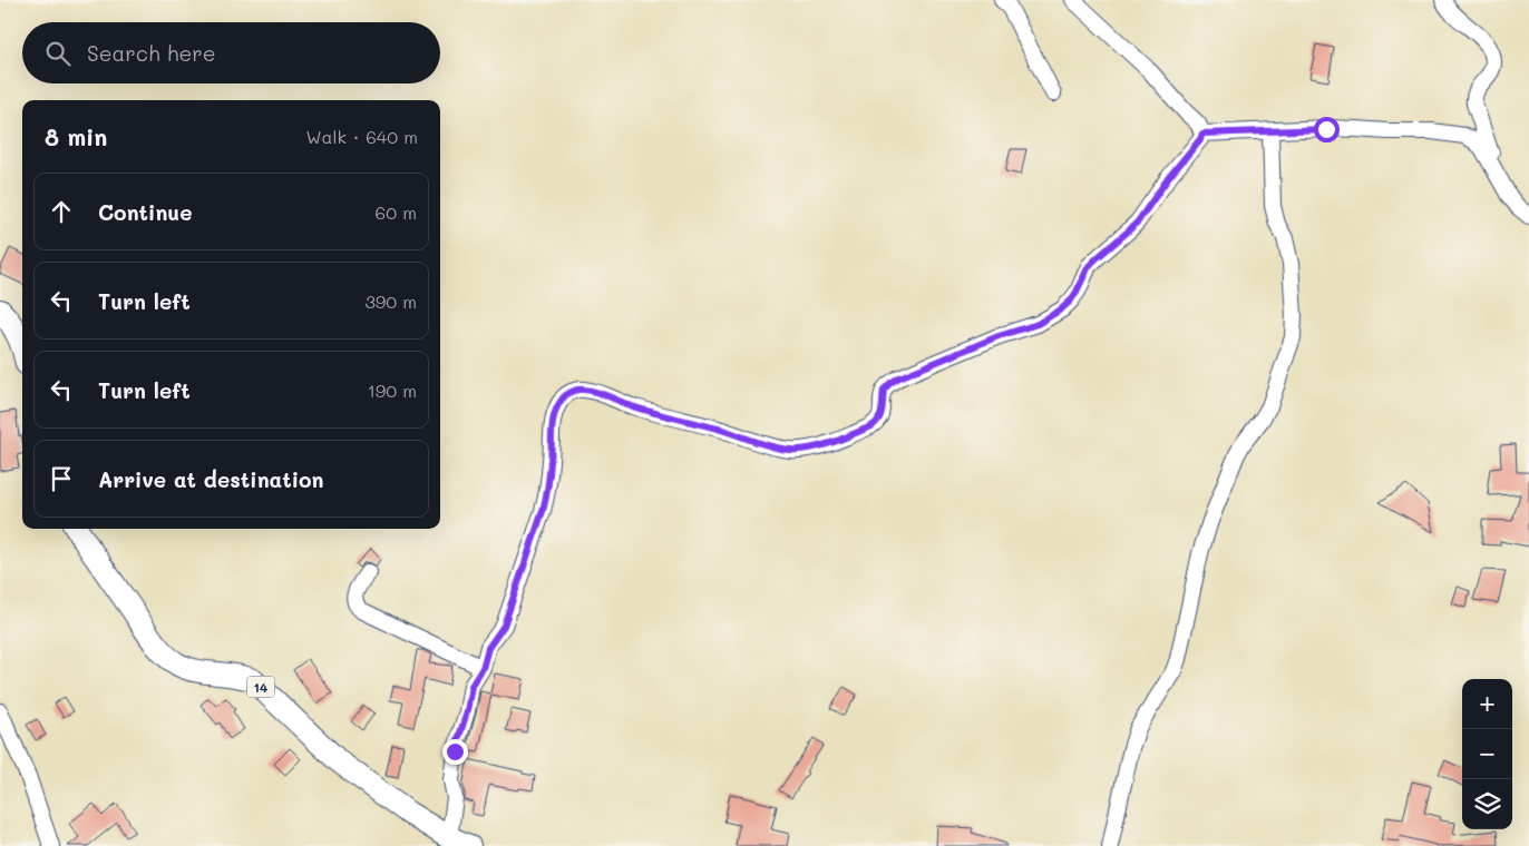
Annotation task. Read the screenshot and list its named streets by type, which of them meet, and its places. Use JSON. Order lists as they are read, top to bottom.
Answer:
{
  "streets": {
    "highway": ["14"]
  },
  "page": {
    "search": "Search here",
    "heading": ["8 min", "Walk · 640 m"],
    "list": [
      ["Continue", "60 m"],
      ["Turn left", "390 m"],
      ["Turn left", "190 m"],
      "Arrive at destination"
    ],
    "map_buttons": ["+", "−"]
  }
}
